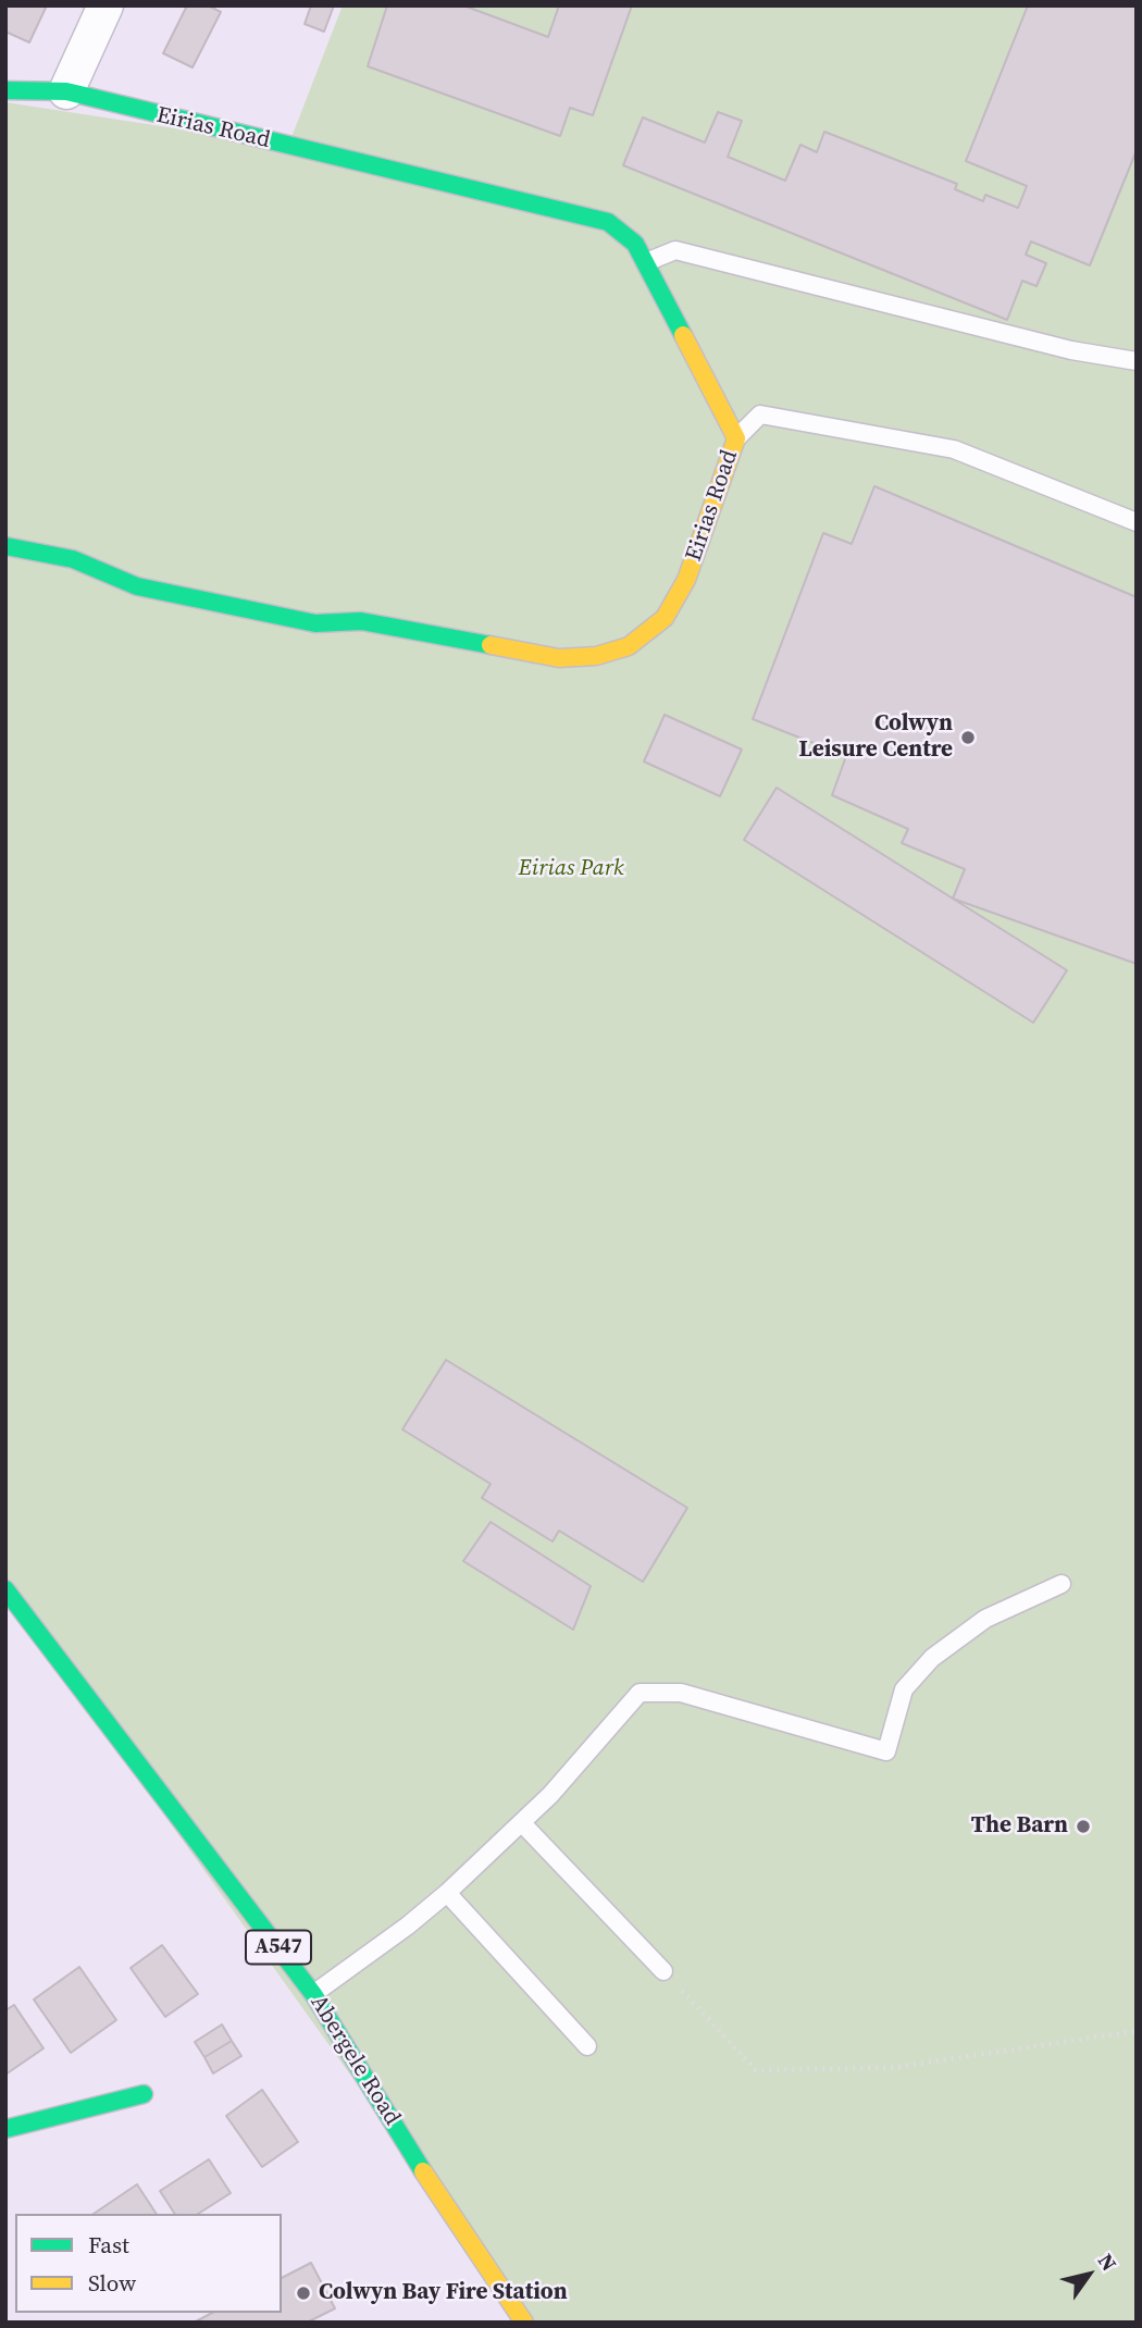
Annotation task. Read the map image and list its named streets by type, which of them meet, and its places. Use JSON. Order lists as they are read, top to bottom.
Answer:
{
  "streets": {
    "street": ["Eirias Road", "A547", "Abergele Road"]
  },
  "parks": ["Eirias Park"],
  "places": ["Colwyn Leisure Centre", "The Barn", "Colwyn Bay Fire Station"],
  "legend": ["Fast", "Slow"],
  "north": "top right"
}
